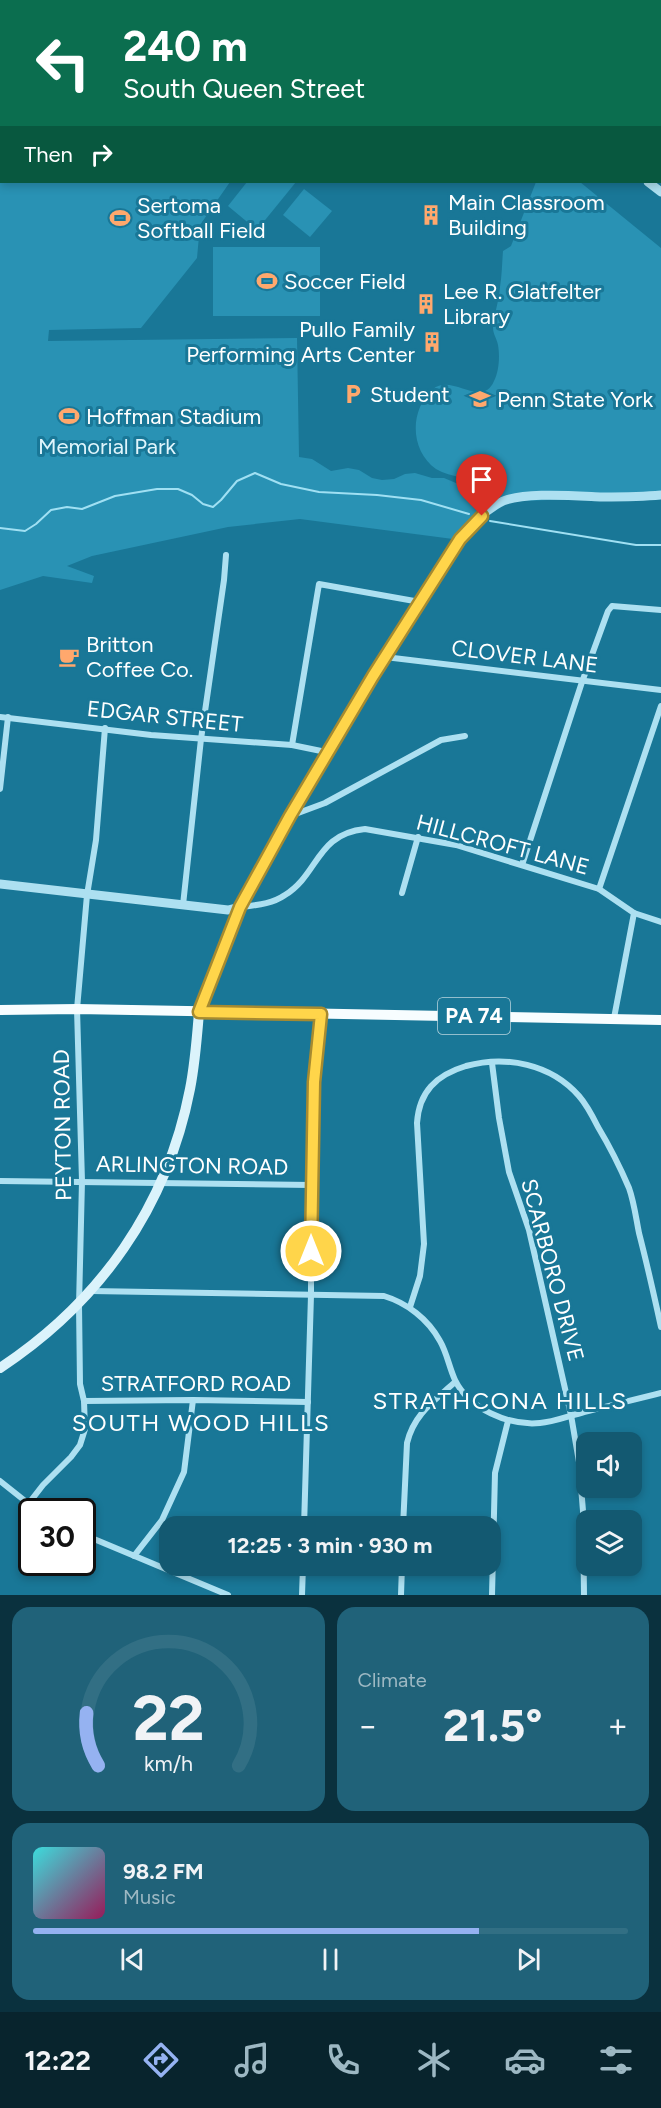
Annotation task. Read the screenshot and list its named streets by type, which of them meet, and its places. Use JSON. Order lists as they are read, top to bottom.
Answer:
{
  "streets": {
    "main road": ["PA 74"],
    "street": [
      "CLOVER LANE",
      "EDGAR STREET",
      "HILLCROFT LANE",
      "PEYTON ROAD",
      "ARLINGTON ROAD",
      "SCARBORO DRIVE",
      "STRATFORD ROAD"
    ]
  },
  "crossings": [
    ["EDGAR STREET", "PEYTON ROAD"],
    ["PA 74", "PEYTON ROAD"],
    ["PEYTON ROAD", "ARLINGTON ROAD"],
    ["PEYTON ROAD", "STRATFORD ROAD"]
  ],
  "districts": ["STRATHCONA HILLS", "SOUTH WOOD HILLS"],
  "parks": ["Memorial Park"],
  "places": {
    "building": ["Main Classroom Building", "Lee R. Glatfelter Library", "Pullo Family Performing Arts Center"],
    "sports": ["Sertoma Softball Field", "Soccer Field", "Hoffman Stadium"],
    "parking": ["Student"],
    "school or university": ["Penn State York"],
    "cafe": ["Britton Coffee Co."]
  },
  "page": {
    "turn": ["240 m", "South Queen Street"],
    "then": "Then",
    "limit": "30",
    "trip": "12:25 · 3 min · 930 m",
    "tile": "Climate",
    "heat": ["−", "21.5°", "+"],
    "song": ["98.2 FM", "Music"],
    "tabs": "12:22",
    "gauge": ["22", "km/h"]
  }
}
